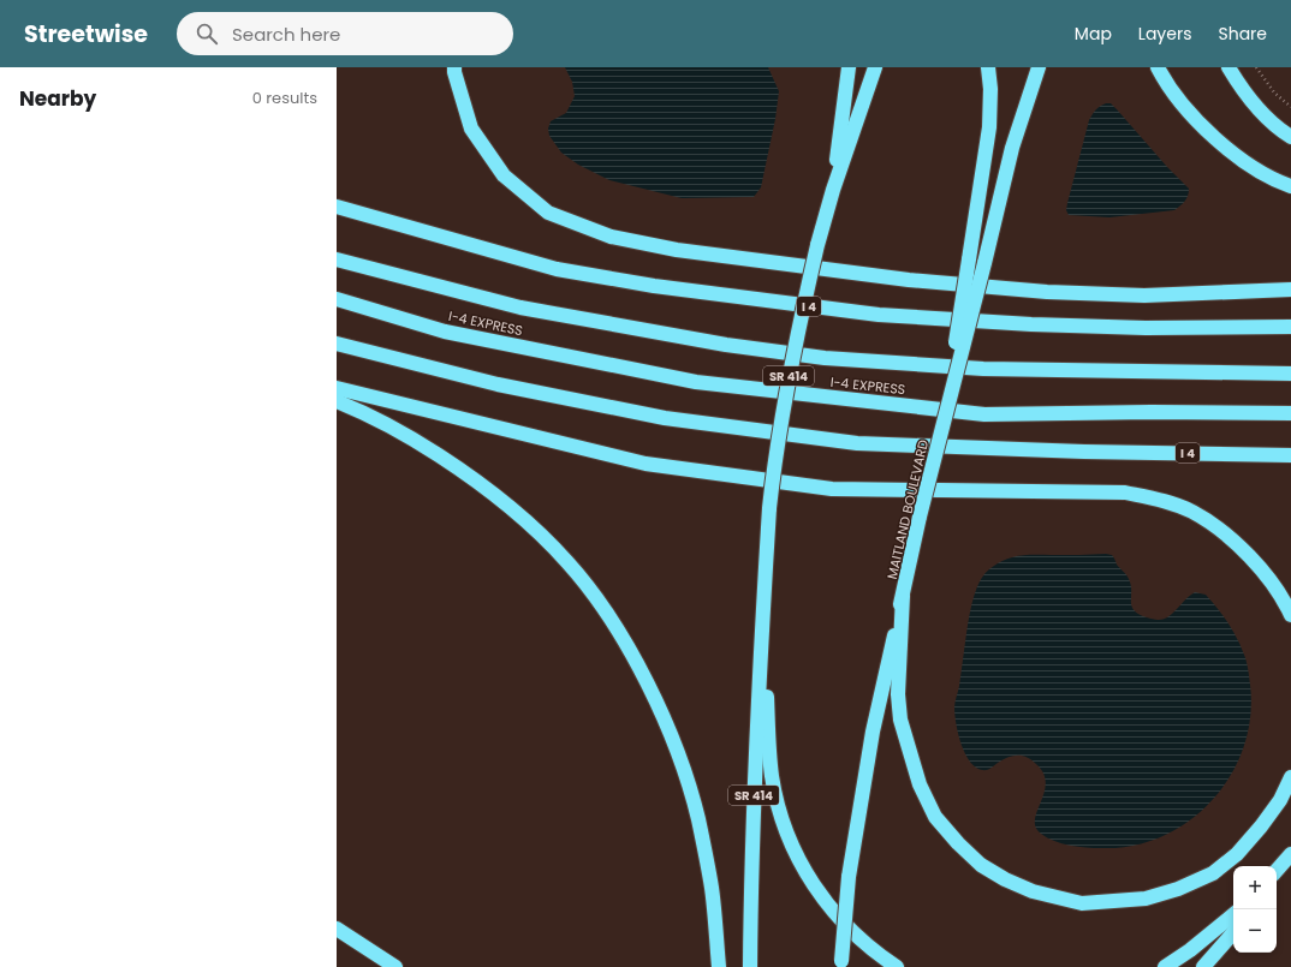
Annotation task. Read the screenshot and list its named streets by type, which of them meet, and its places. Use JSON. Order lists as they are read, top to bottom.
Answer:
{
  "streets": {
    "highway": [
      "I 4",
      "I-4 EXPRESS",
      "SR 414",
      "MAITLAND BOULEVARD"
    ]
  },
  "page": {
    "header": "Streetwise",
    "search": "Search here",
    "nav": ["Map", "Layers", "Share"],
    "heading": ["Nearby", "0 results"],
    "map_buttons": ["+", "−"]
  }
}
